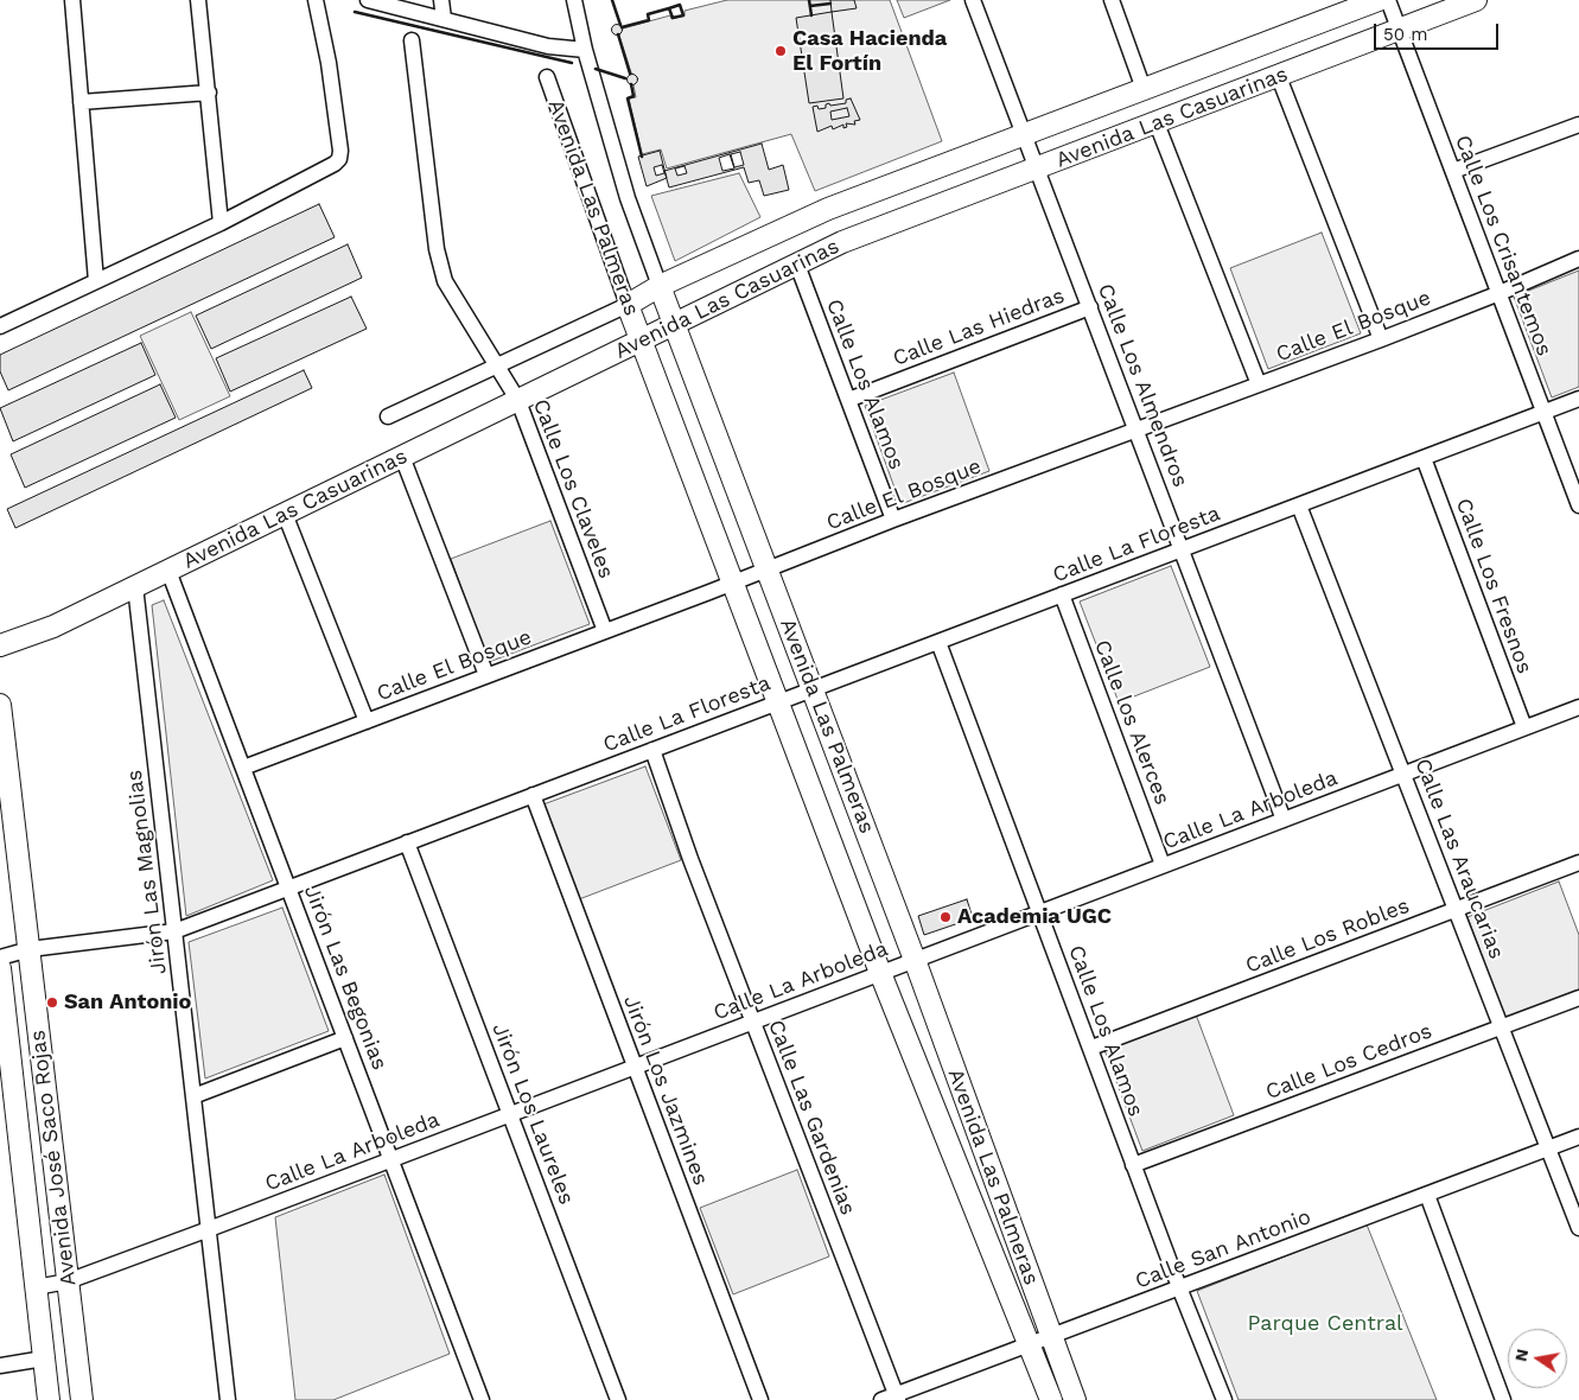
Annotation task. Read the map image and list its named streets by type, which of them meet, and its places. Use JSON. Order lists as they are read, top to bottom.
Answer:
{
  "streets": {
    "street": [
      "Avenida Las Casuarinas",
      "Avenida Las Palmeras",
      "Calle Los Crisantemos",
      "Calle El Bosque",
      "Calle Las Hiedras",
      "Calle Los Alamos",
      "Calle Los Almendros",
      "Calle Los Claveles",
      "Calle La Floresta",
      "Calle Los Fresnos",
      "Calle los Alerces",
      "Calle La Arboleda",
      "Calle Las Araucarias",
      "Jirón Las Magnolias",
      "Calle Los Robles",
      "Jirón Las Begonias",
      "Calle Los Cedros",
      "Jirón Los Jazmines",
      "Jirón Los Laureles",
      "Calle Las Gardenias",
      "Avenida José Saco Rojas",
      "Calle San Antonio"
    ]
  },
  "crossings": [
    ["Avenida Las Casuarinas", "Avenida Las Palmeras"],
    ["Avenida Las Casuarinas", "Calle Los Crisantemos"],
    ["Avenida Las Casuarinas", "Calle Los Alamos"],
    ["Avenida Las Casuarinas", "Calle Los Almendros"],
    ["Avenida Las Casuarinas", "Calle Los Claveles"],
    ["Avenida Las Casuarinas", "Jirón Las Magnolias"],
    ["Avenida Las Casuarinas", "Jirón Las Begonias"],
    ["Avenida Las Palmeras", "Calle El Bosque"],
    ["Avenida Las Palmeras", "Calle La Floresta"],
    ["Avenida Las Palmeras", "Calle La Arboleda"],
    ["Avenida Las Palmeras", "Calle San Antonio"],
    ["Calle Los Crisantemos", "Calle El Bosque"],
    ["Calle Los Crisantemos", "Calle La Floresta"],
    ["Calle El Bosque", "Calle Los Alamos"],
    ["Calle El Bosque", "Calle Los Almendros"],
    ["Calle El Bosque", "Calle Los Claveles"],
    ["Calle El Bosque", "Jirón Las Begonias"],
    ["Calle Las Hiedras", "Calle Los Alamos"],
    ["Calle Las Hiedras", "Calle Los Almendros"],
    ["Calle Los Alamos", "Calle La Floresta"],
    ["Calle Los Alamos", "Calle La Arboleda"],
    ["Calle Los Alamos", "Calle Los Robles"],
    ["Calle Los Alamos", "Calle Los Cedros"],
    ["Calle Los Alamos", "Calle San Antonio"],
    ["Calle Los Almendros", "Calle La Floresta"],
    ["Calle Los Almendros", "Calle La Arboleda"],
    ["Calle La Floresta", "Calle Los Fresnos"],
    ["Calle La Floresta", "Calle los Alerces"],
    ["Calle La Floresta", "Calle Las Araucarias"],
    ["Calle La Floresta", "Jirón Las Magnolias"],
    ["Calle La Floresta", "Jirón Las Begonias"],
    ["Calle La Floresta", "Jirón Los Jazmines"],
    ["Calle La Floresta", "Jirón Los Laureles"],
    ["Calle La Floresta", "Calle Las Gardenias"],
    ["Calle La Floresta", "Avenida José Saco Rojas"],
    ["Calle Los Fresnos", "Calle La Arboleda"],
    ["Calle los Alerces", "Calle La Arboleda"],
    ["Calle La Arboleda", "Calle Las Araucarias"],
    ["Calle La Arboleda", "Jirón Las Magnolias"],
    ["Calle La Arboleda", "Jirón Las Begonias"],
    ["Calle La Arboleda", "Jirón Los Jazmines"],
    ["Calle La Arboleda", "Jirón Los Laureles"],
    ["Calle La Arboleda", "Calle Las Gardenias"],
    ["Calle La Arboleda", "Avenida José Saco Rojas"],
    ["Calle Las Araucarias", "Calle Los Robles"],
    ["Calle Las Araucarias", "Calle Los Cedros"],
    ["Calle Las Araucarias", "Calle San Antonio"],
    ["Calle Las Gardenias", "Calle San Antonio"]
  ],
  "parks": ["Parque Central"],
  "places": ["Casa Hacienda El Fortín", "Academia UGC", "San Antonio"],
  "scale_bar": "50 m",
  "north": "left"
}
